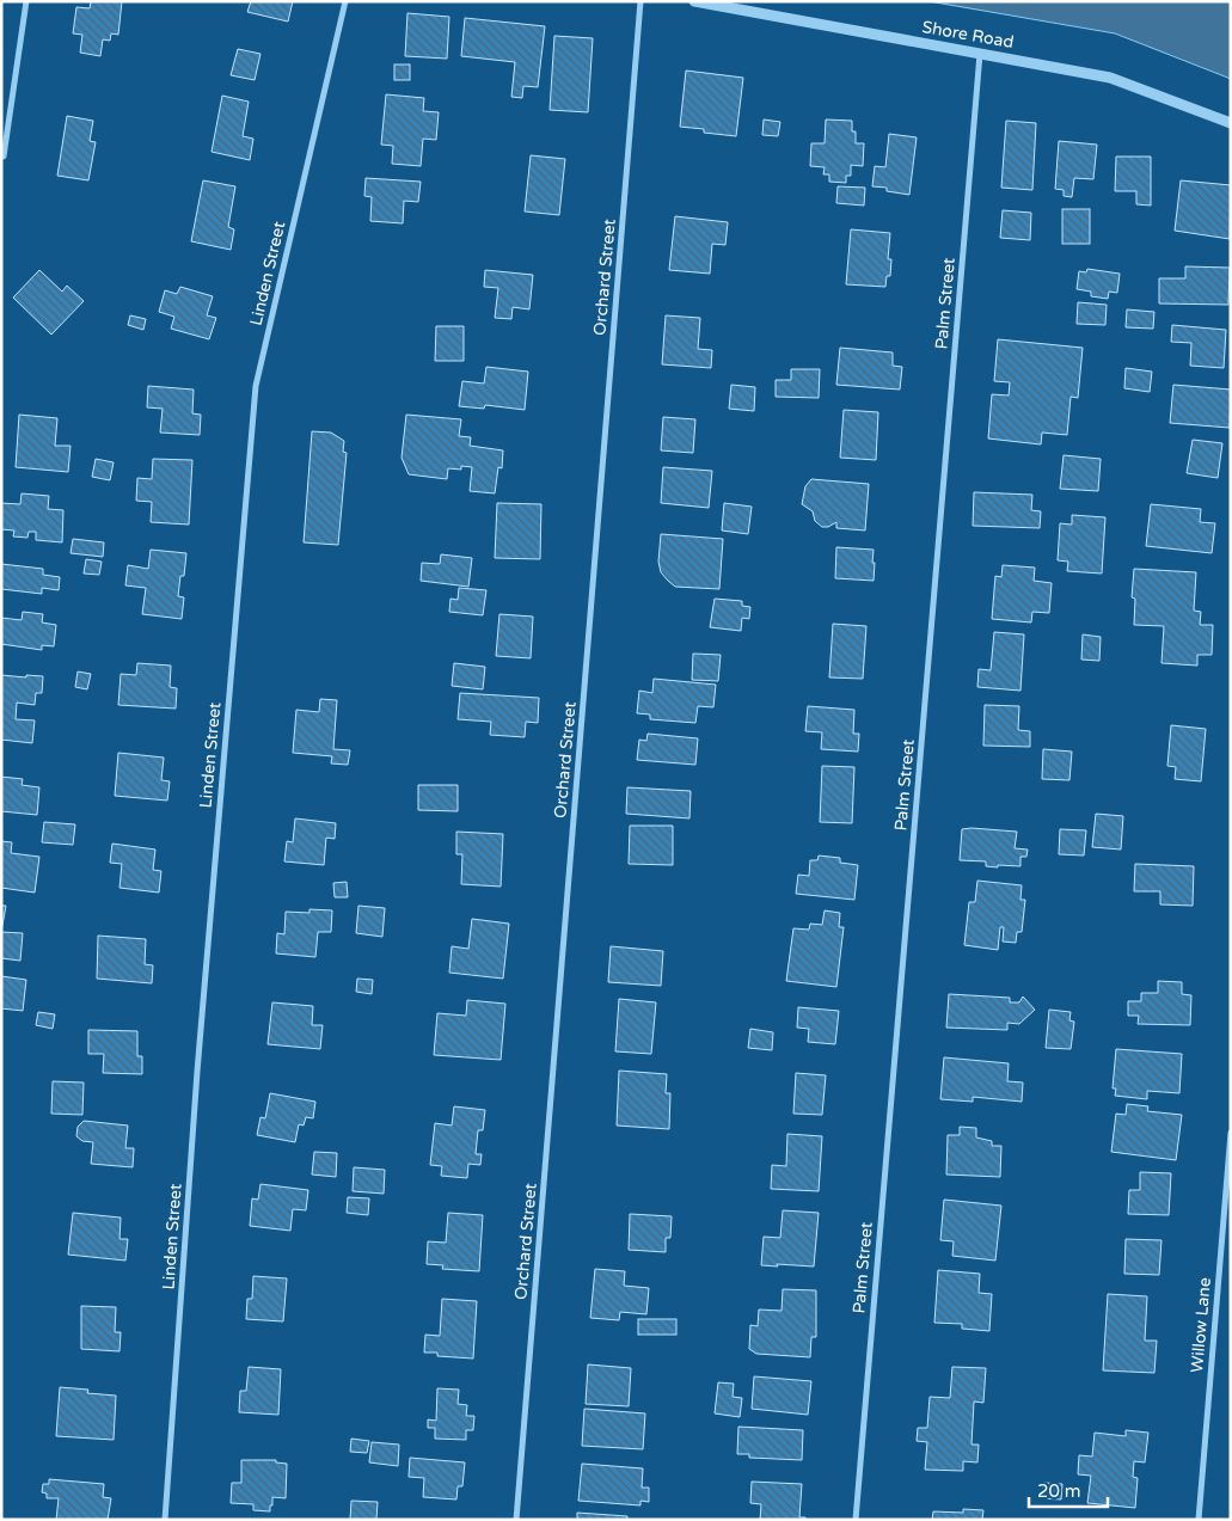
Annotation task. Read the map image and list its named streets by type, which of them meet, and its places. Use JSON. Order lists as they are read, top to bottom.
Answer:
{
  "streets": {
    "street": [
      "Shore Road",
      "Linden Street",
      "Orchard Street",
      "Palm Street",
      "Willow Lane"
    ]
  },
  "crossings": [
    ["Shore Road", "Palm Street"]
  ],
  "scale_bar": "20 m"
}
